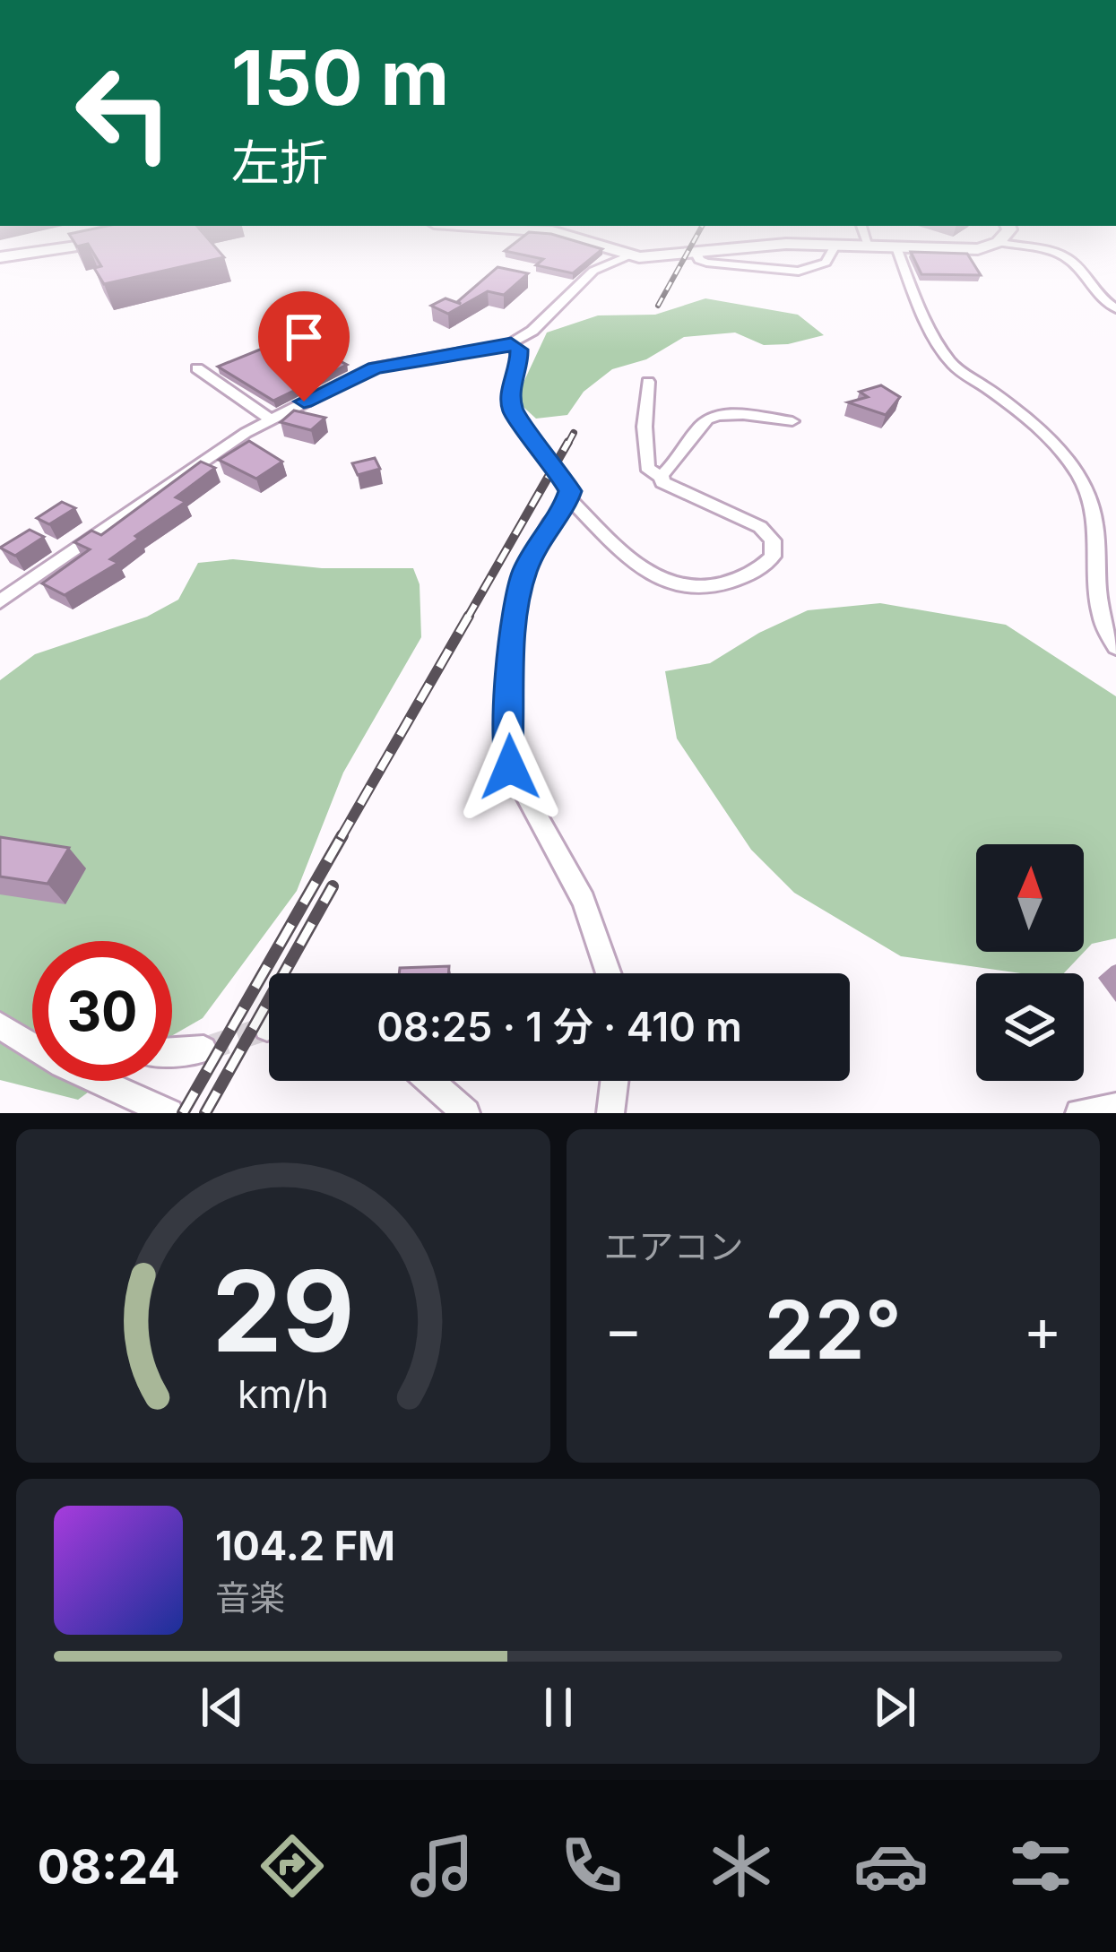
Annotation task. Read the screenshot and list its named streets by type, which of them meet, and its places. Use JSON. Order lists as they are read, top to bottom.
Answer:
{
  "north": "top",
  "page": {
    "turn": ["150 m", "左折"],
    "limit": "30",
    "trip": "08:25 · 1 分 · 410 m",
    "tile": "エアコン",
    "heat": ["−", "22°", "+"],
    "song": ["104.2 FM", "音楽"],
    "tabs": "08:24",
    "gauge": ["29", "km/h"]
  }
}
